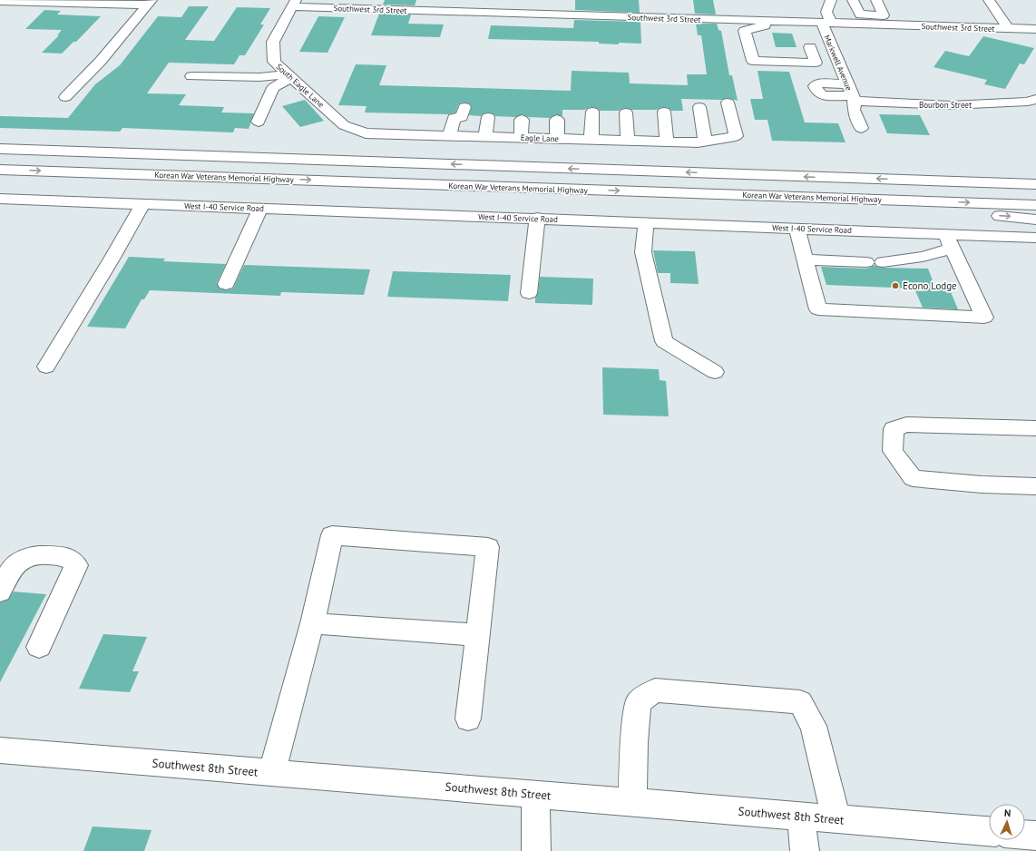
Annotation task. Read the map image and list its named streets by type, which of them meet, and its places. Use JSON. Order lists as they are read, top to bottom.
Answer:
{
  "streets": {
    "main road": [
      "Southwest 3rd Street",
      "Markwell Avenue",
      "South Eagle Lane",
      "Bourbon Street",
      "Eagle Lane",
      "Korean War Veterans Memorial Highway",
      "West I-40 Service Road",
      "Southwest 8th Street"
    ]
  },
  "crossings": [
    ["Southwest 3rd Street", "Markwell Avenue"],
    ["Southwest 3rd Street", "South Eagle Lane"],
    ["Markwell Avenue", "Bourbon Street"],
    ["South Eagle Lane", "Eagle Lane"]
  ],
  "places": ["Econo Lodge"],
  "north": "top"
}
